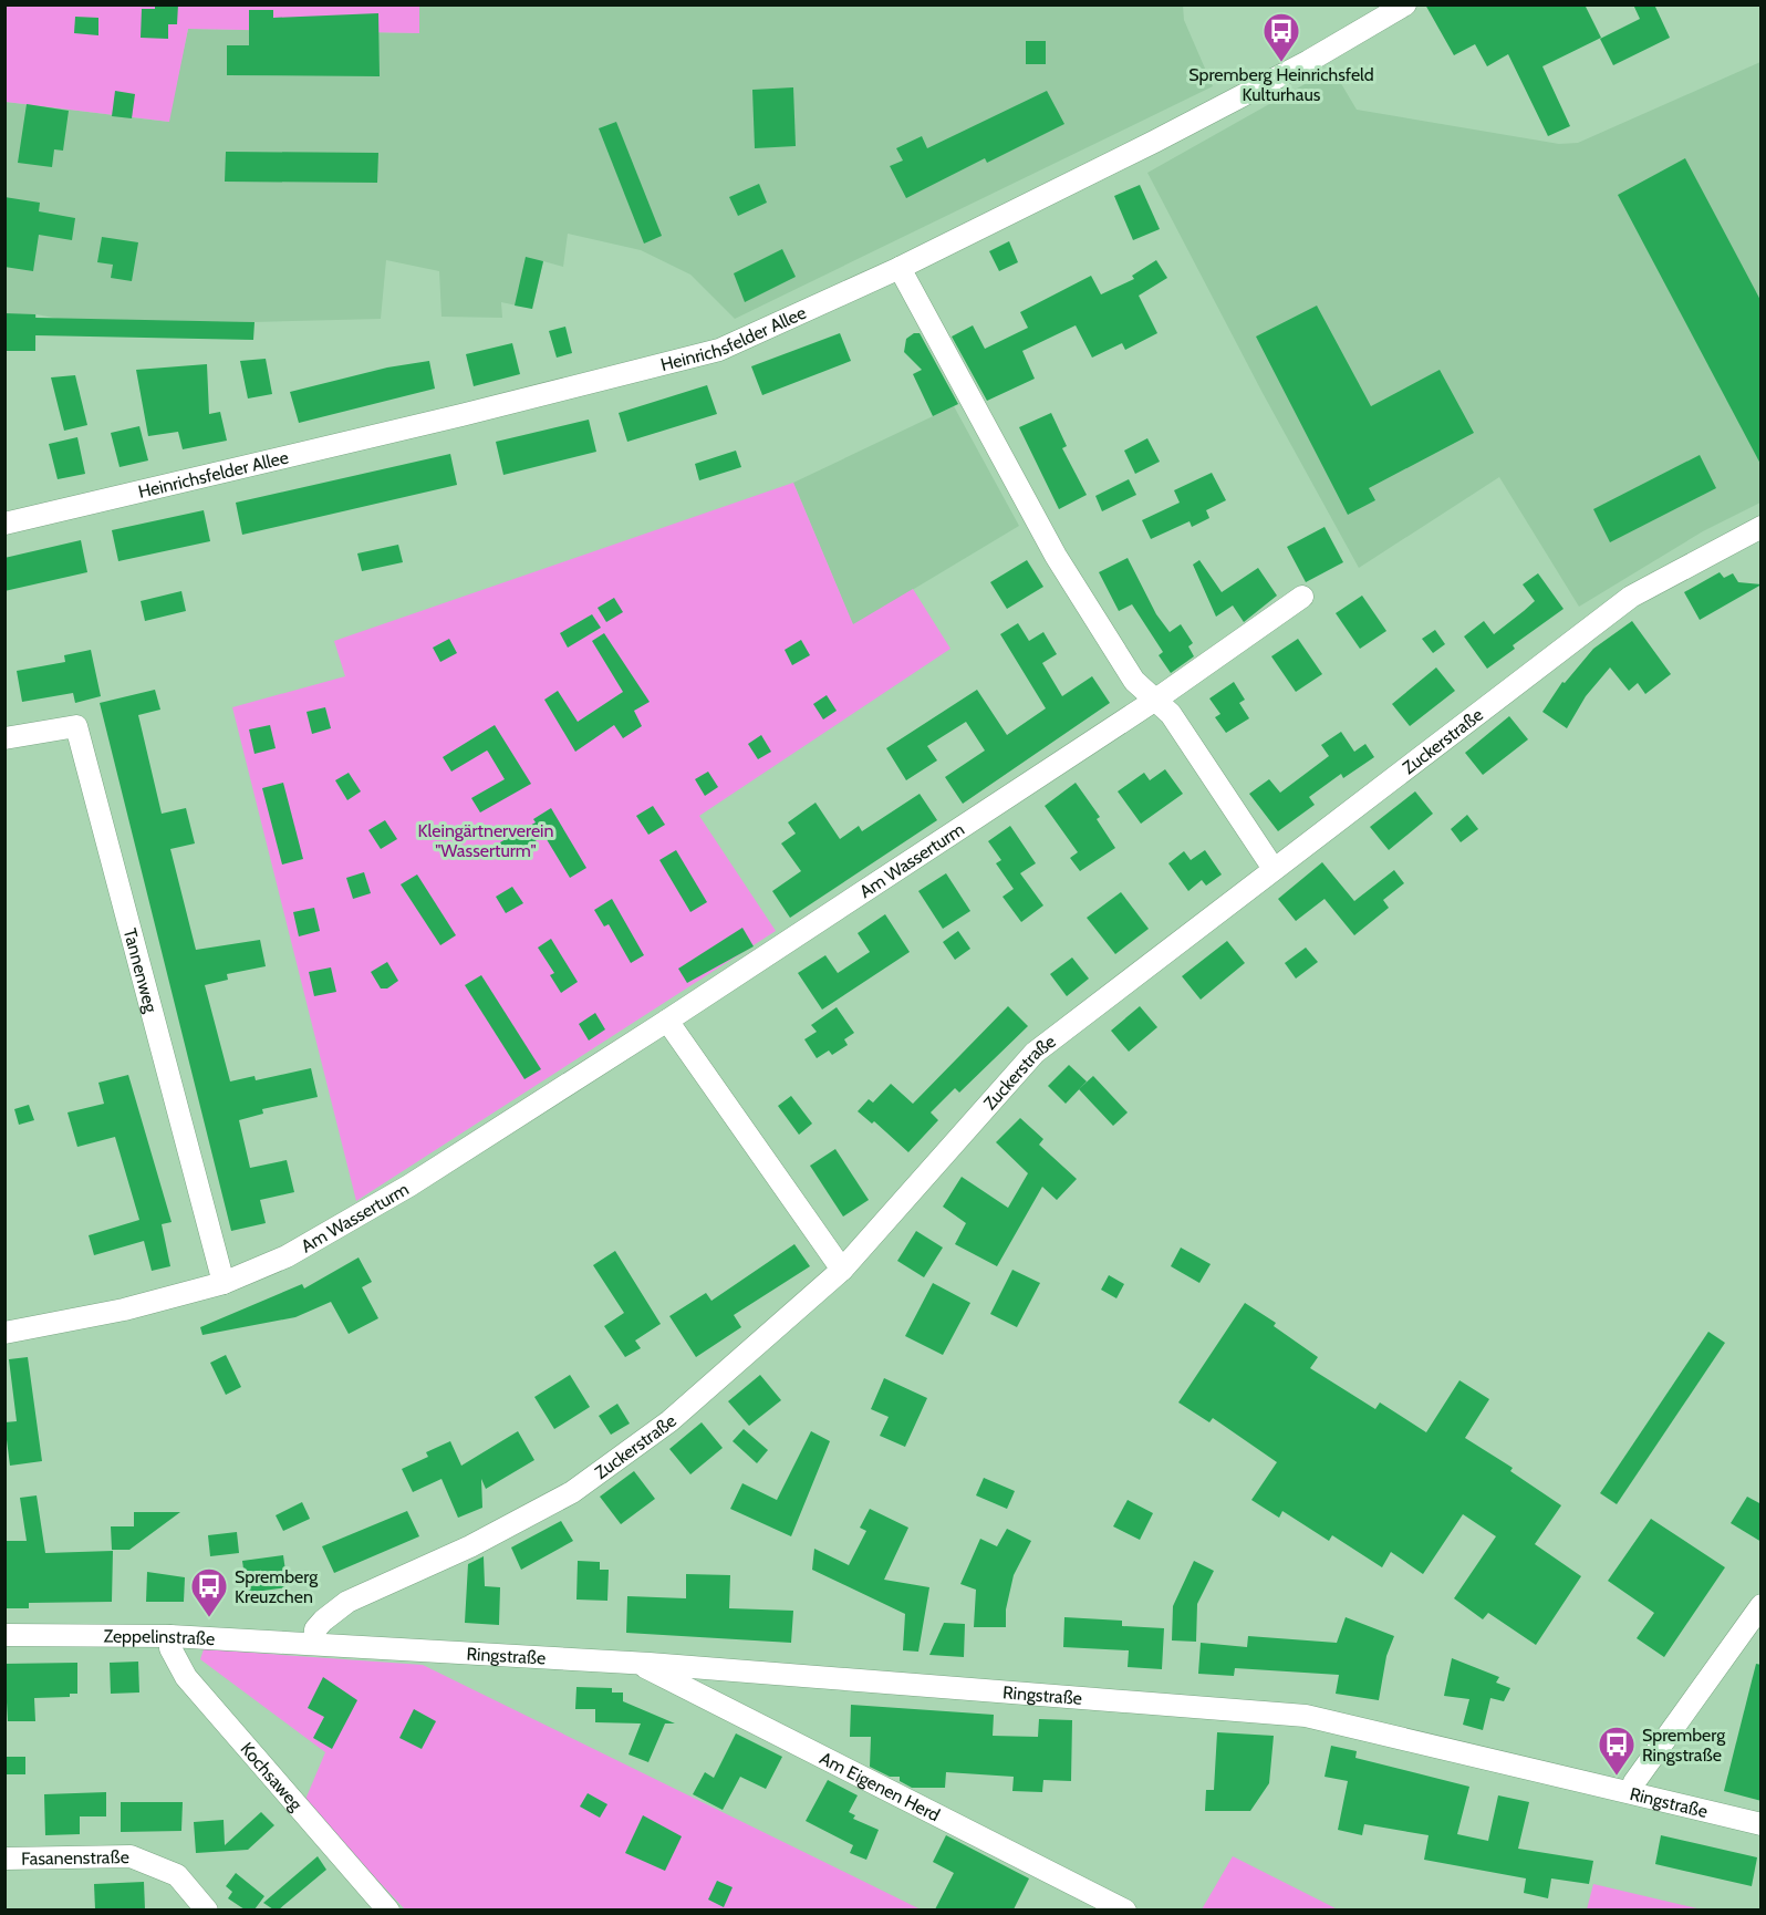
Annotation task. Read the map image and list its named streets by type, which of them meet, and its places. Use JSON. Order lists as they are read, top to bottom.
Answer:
{
  "streets": {
    "street": [
      "Heinrichsfelder Allee",
      "Zuckerstraße",
      "Am Wasserturm",
      "Tannenweg",
      "Zeppelinstraße",
      "Ringstraße",
      "Kochsaweg",
      "Am Eigenen Herd",
      "Fasanenstraße"
    ]
  },
  "crossings": [
    ["Zuckerstraße", "Zeppelinstraße"],
    ["Zuckerstraße", "Ringstraße"],
    ["Am Wasserturm", "Tannenweg"],
    ["Zeppelinstraße", "Ringstraße"],
    ["Zeppelinstraße", "Kochsaweg"],
    ["Ringstraße", "Am Eigenen Herd"]
  ],
  "parks": ["Kleingärtnerverein \"Wasserturm\""],
  "places": {
    "bus stop": ["Spremberg Heinrichsfeld Kulturhaus", "Spremberg Kreuzchen", "Spremberg Ringstraße"]
  }
}
